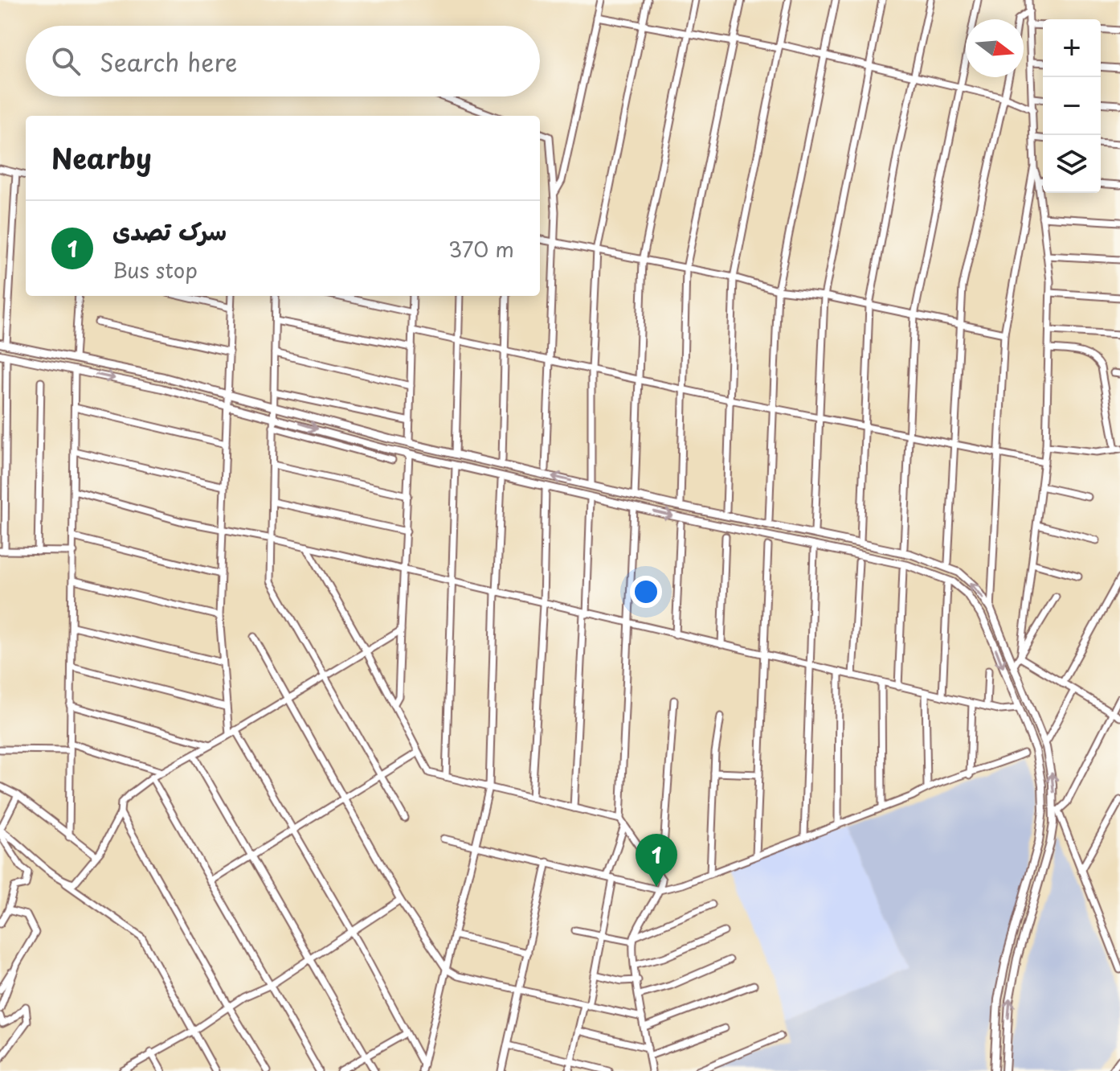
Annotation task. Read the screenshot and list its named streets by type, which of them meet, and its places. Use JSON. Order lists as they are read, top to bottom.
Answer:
{
  "north": "right",
  "page": {
    "map_buttons": ["+", "−"],
    "search": "Search here",
    "heading": "Nearby",
    "list": [
      {
        "mark": "1",
        "name": "سرک تصدی",
        "note": "Bus stop",
        "value": "370 m"
      }
    ],
    "pins": "1"
  }
}
